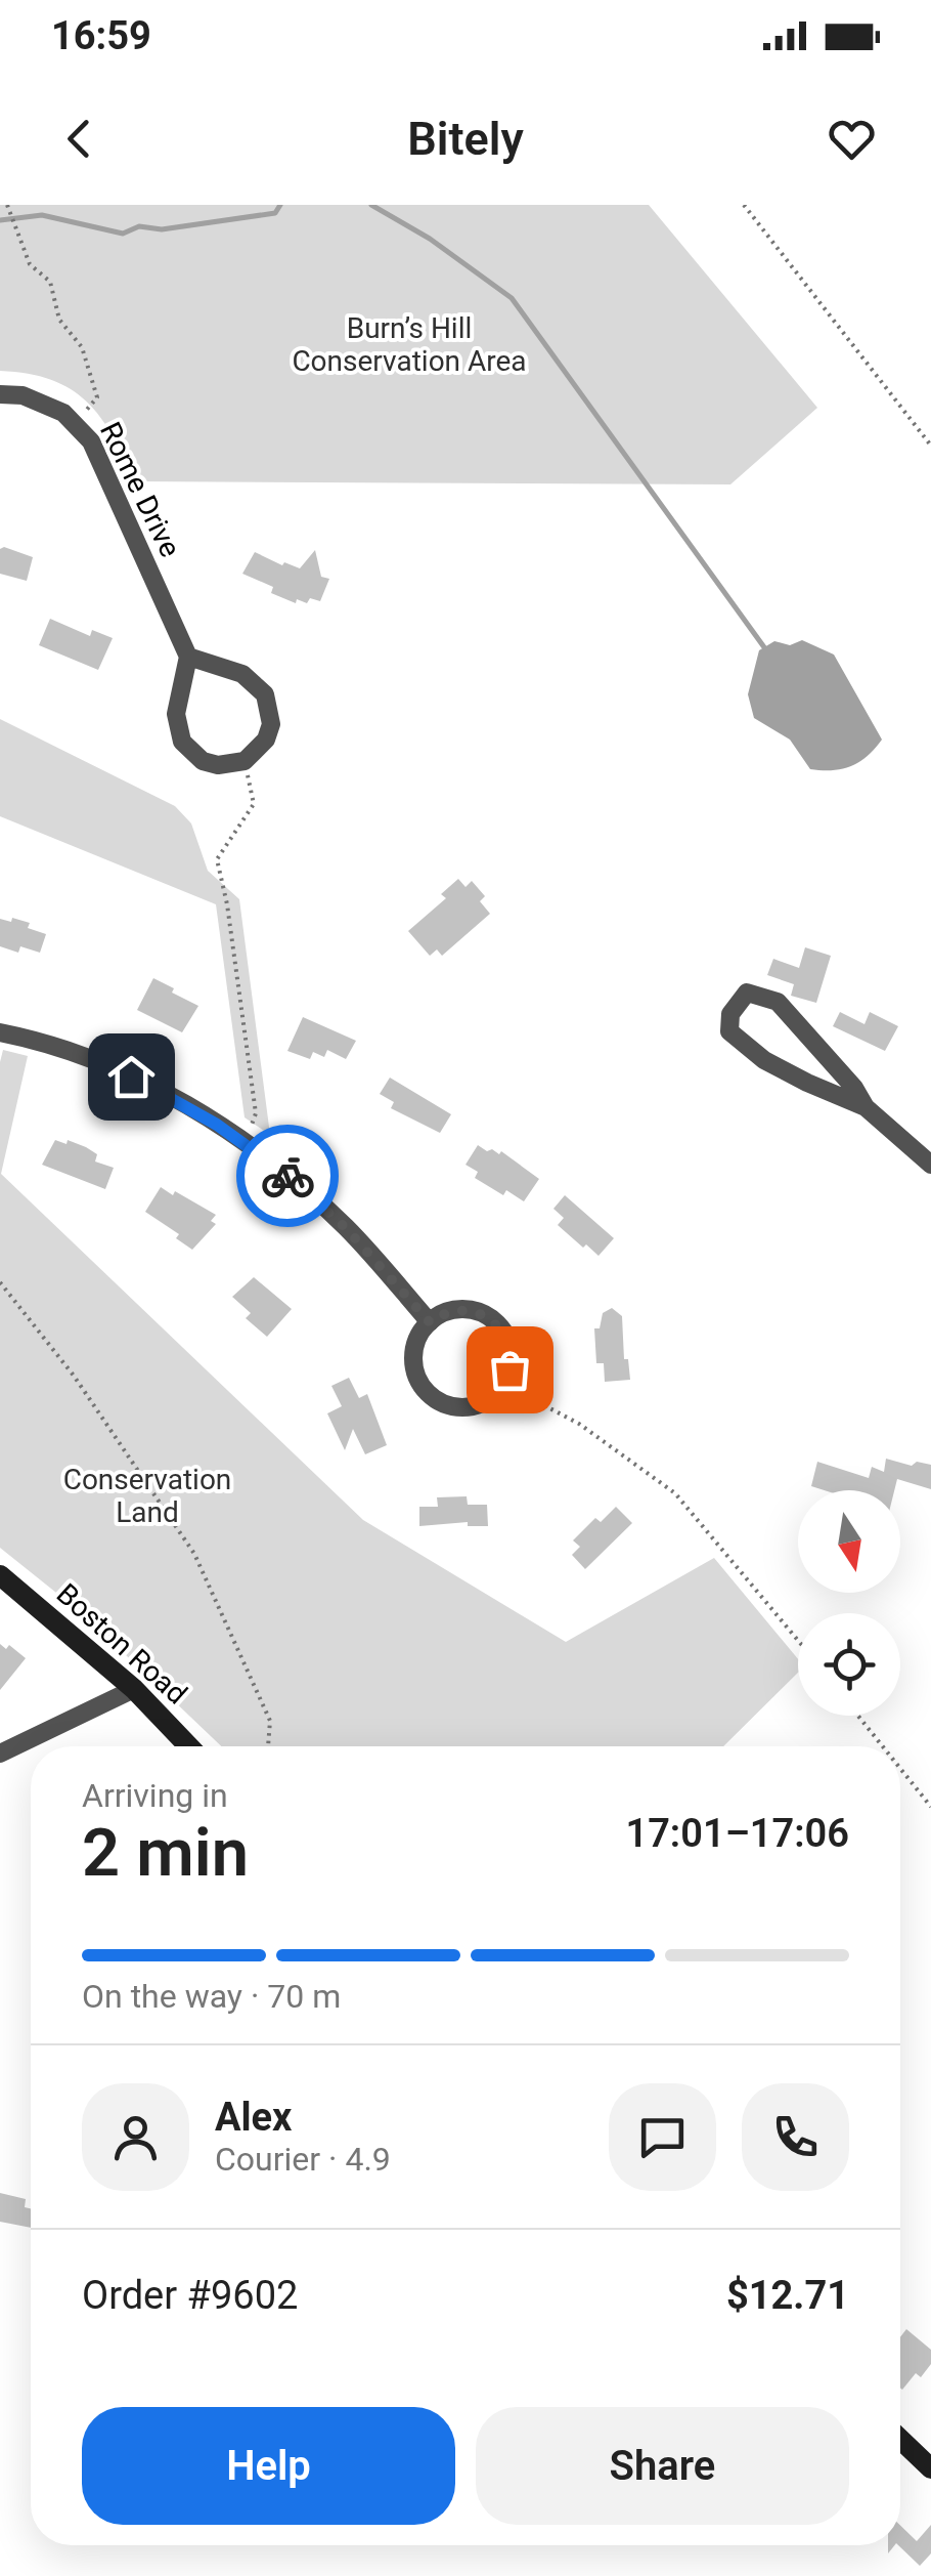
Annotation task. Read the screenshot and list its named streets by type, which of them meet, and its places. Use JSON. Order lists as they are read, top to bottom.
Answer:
{
  "streets": {
    "main road": ["Boston Road"],
    "street": ["Rome Drive"]
  },
  "parks": ["Burn’s Hill Conservation Area", "Conservation Land"],
  "north": "bottom",
  "page": {
    "status": "16:59",
    "header": "Bitely",
    "heading": ["2 min", "Arriving in", "17:01–17:06"],
    "panel": [
      "Alex",
      "Courier · 4.9",
      "Order #9602",
      "$12.71"
    ],
    "bar": "On the way · 70 m",
    "buttons": ["Help", "Share"]
  }
}
